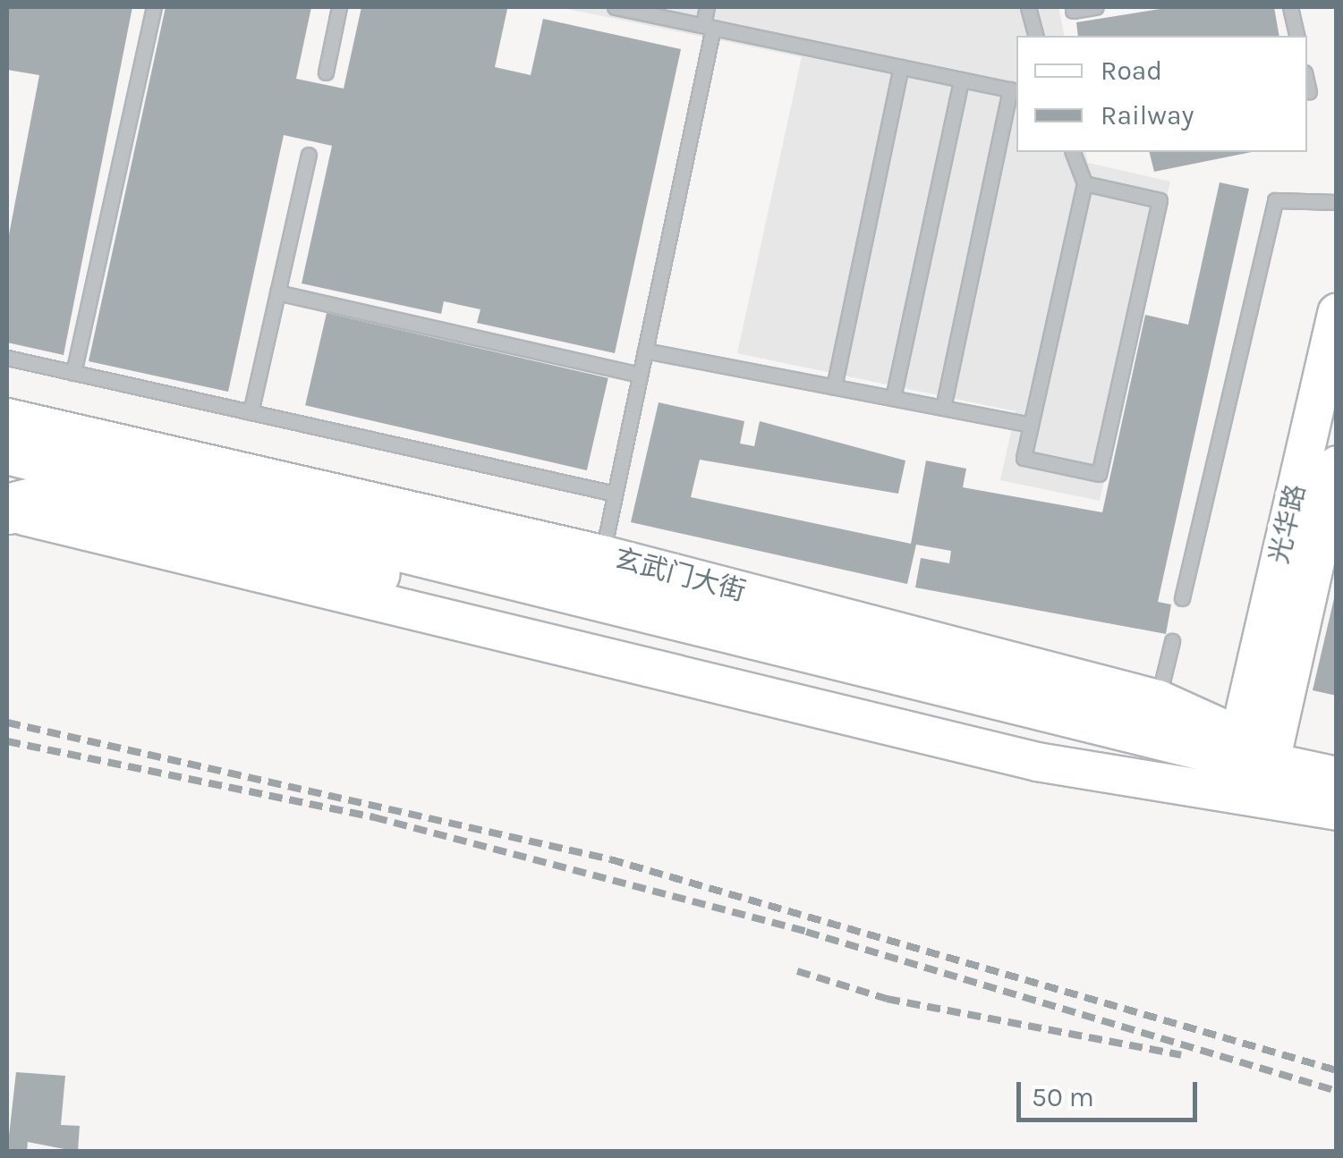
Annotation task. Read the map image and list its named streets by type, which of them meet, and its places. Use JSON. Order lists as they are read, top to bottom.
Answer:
{
  "streets": {
    "main road": ["光华路", "玄武门大街"]
  },
  "crossings": [
    ["光华路", "玄武门大街"]
  ],
  "legend": ["Road", "Railway"],
  "scale_bar": "50 m"
}
